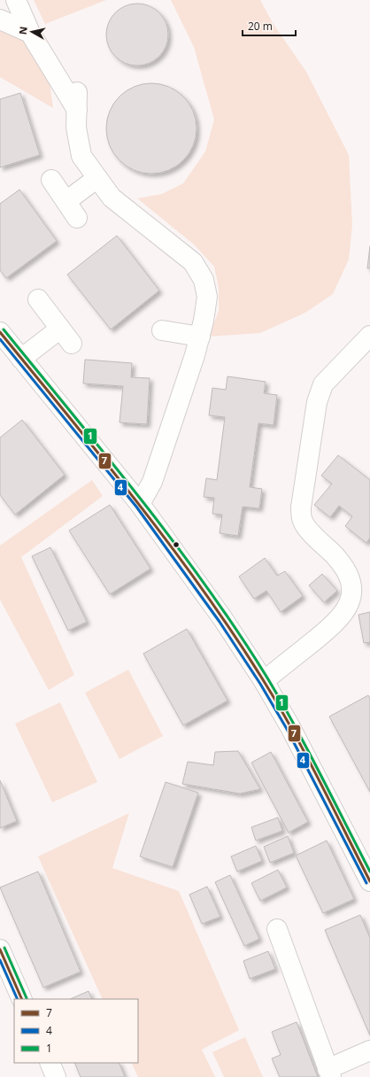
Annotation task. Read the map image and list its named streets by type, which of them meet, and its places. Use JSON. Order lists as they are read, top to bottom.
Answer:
{
  "lines": ["transit line 1", "transit line 7", "transit line 4"],
  "legend": ["7", "4", "1"],
  "scale_bar": "20 m",
  "north": "left"
}
